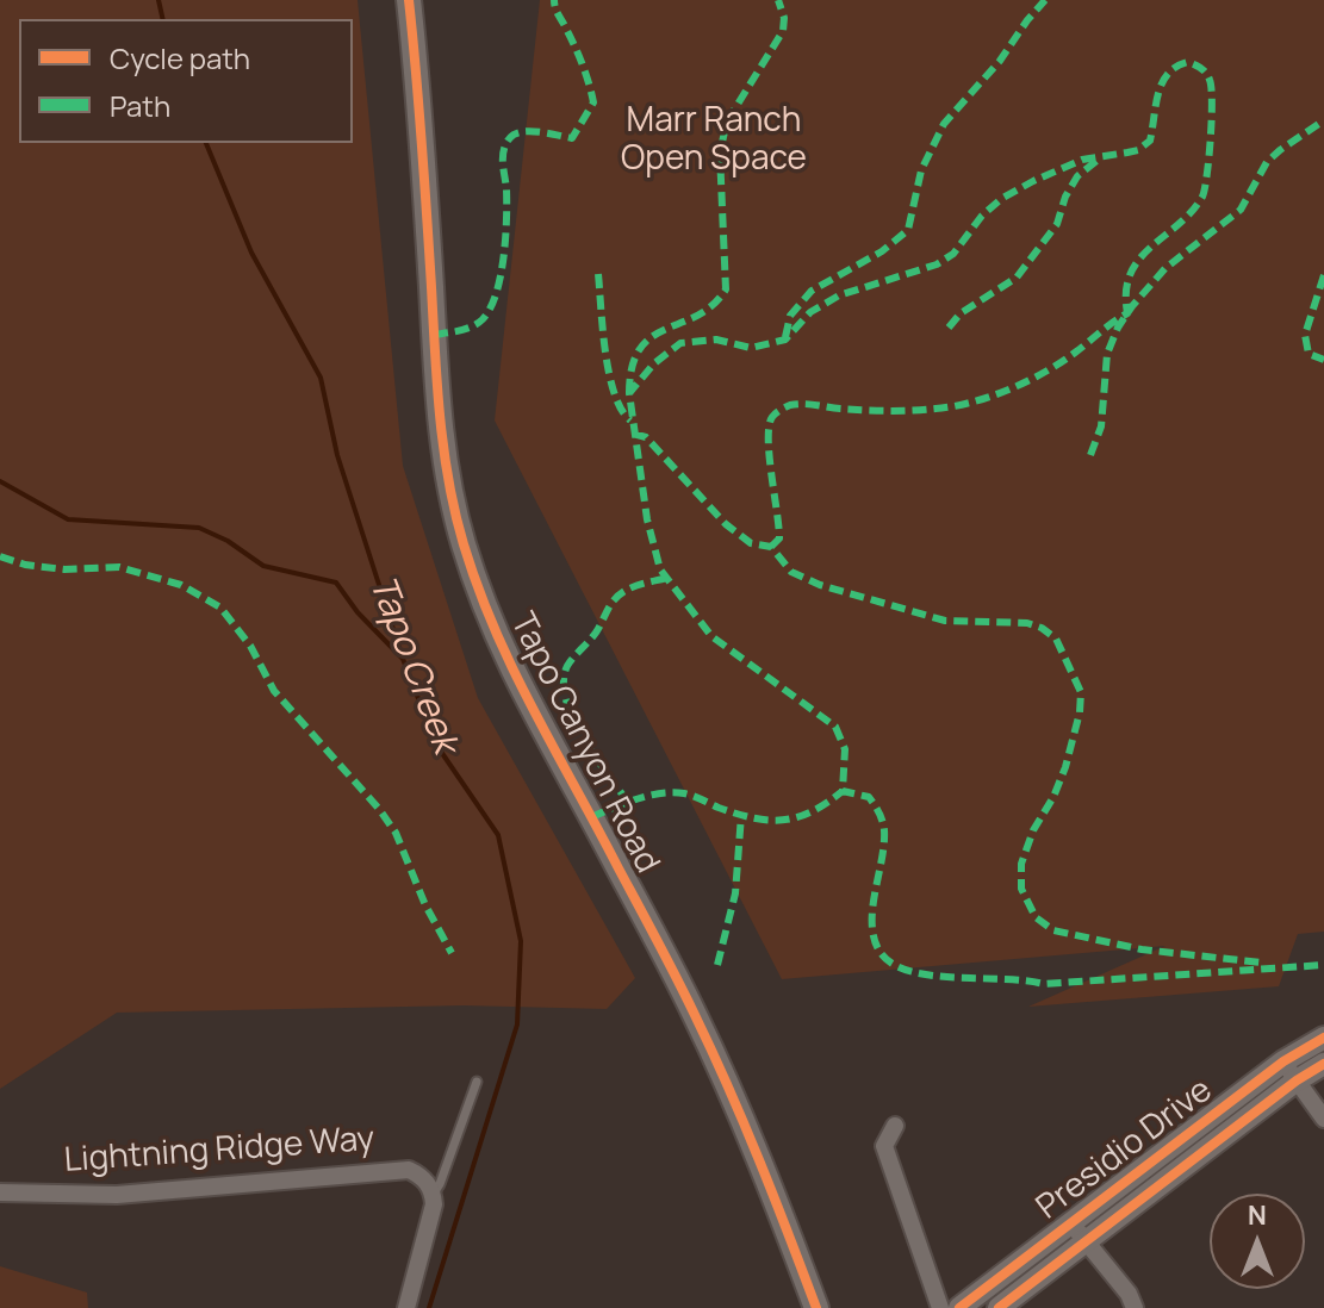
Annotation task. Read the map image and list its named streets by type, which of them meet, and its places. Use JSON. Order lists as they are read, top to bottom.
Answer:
{
  "streets": {
    "main road": ["Tapo Canyon Road"],
    "street": ["Presidio Drive", "Lightning Ridge Way"]
  },
  "water": ["Tapo Creek"],
  "parks": ["Marr Ranch Open Space"],
  "legend": ["Cycle path", "Path"],
  "north": "top"
}
